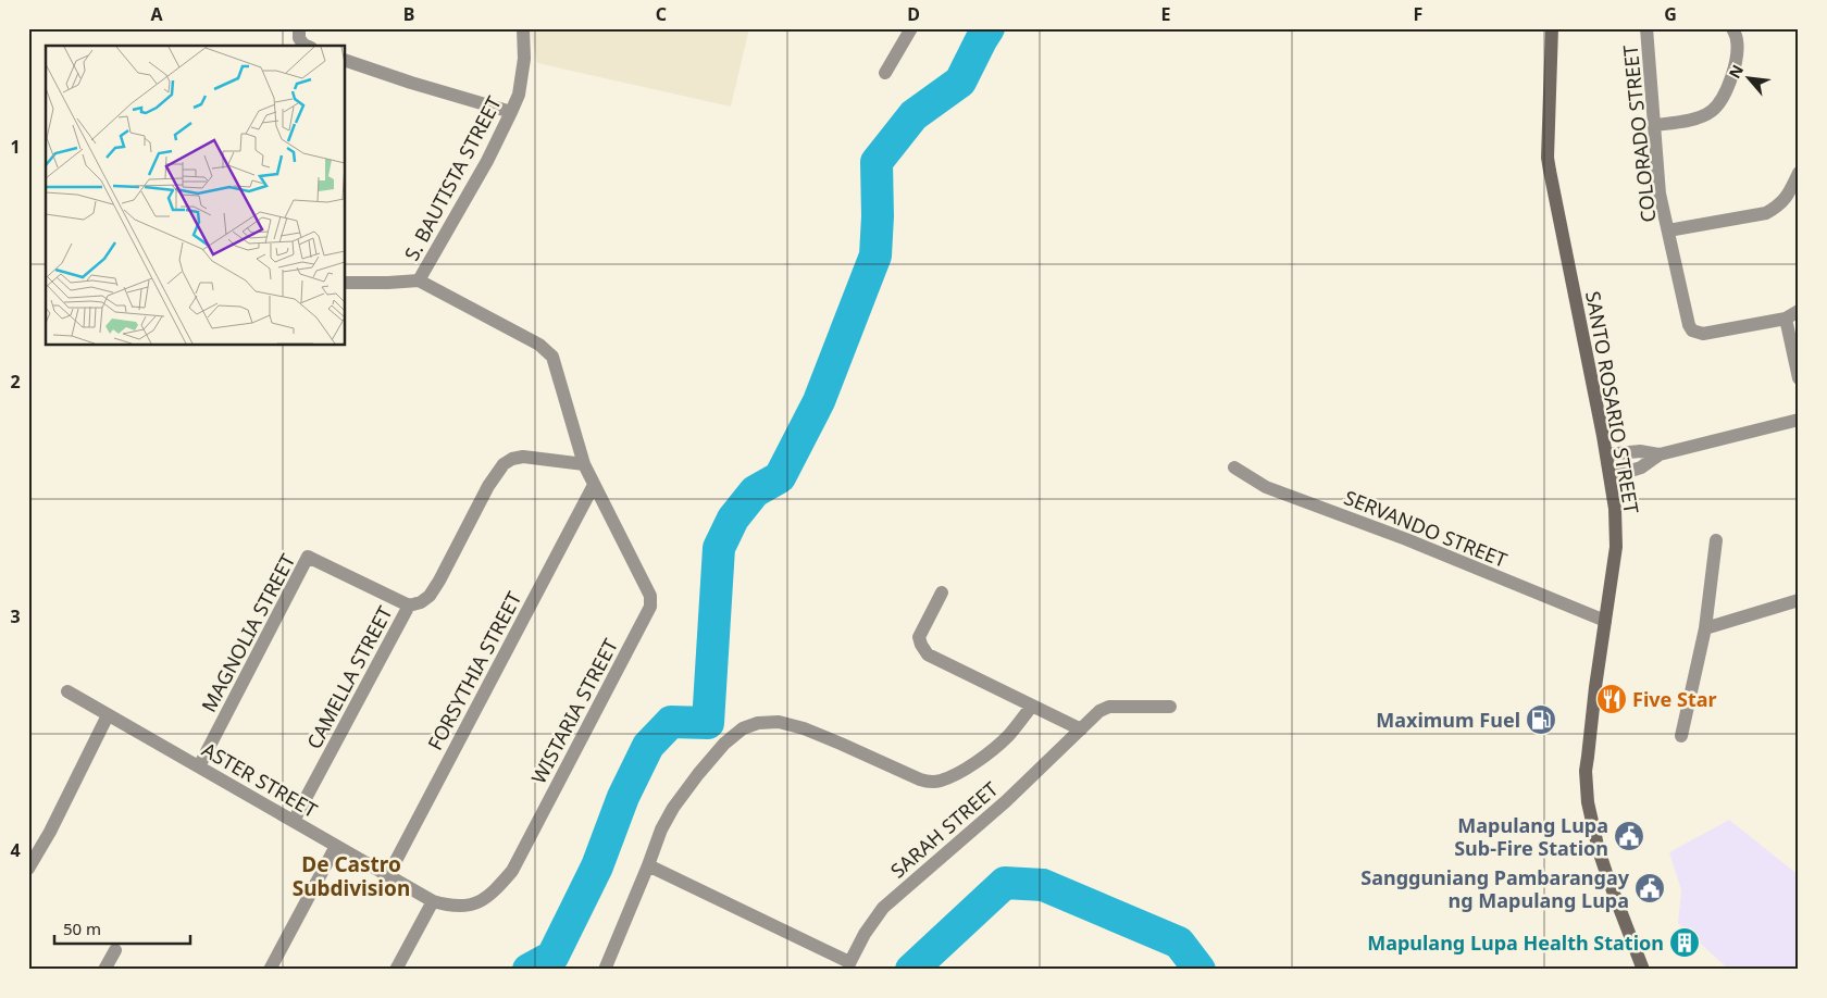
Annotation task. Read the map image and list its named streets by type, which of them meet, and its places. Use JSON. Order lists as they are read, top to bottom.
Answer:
{
  "streets": {
    "street": [
      "COLORADO STREET",
      "S. BAUTISTA STREET",
      "SANTO ROSARIO STREET",
      "SERVANDO STREET",
      "MAGNOLIA STREET",
      "FORSYTHIA STREET",
      "CAMELLA STREET",
      "WISTARIA STREET",
      "ASTER STREET",
      "SARAH STREET"
    ]
  },
  "crossings": [
    ["S. BAUTISTA STREET", "FORSYTHIA STREET"],
    ["S. BAUTISTA STREET", "CAMELLA STREET"],
    ["S. BAUTISTA STREET", "WISTARIA STREET"],
    ["SANTO ROSARIO STREET", "SERVANDO STREET"],
    ["MAGNOLIA STREET", "CAMELLA STREET"],
    ["MAGNOLIA STREET", "ASTER STREET"],
    ["FORSYTHIA STREET", "WISTARIA STREET"],
    ["FORSYTHIA STREET", "ASTER STREET"],
    ["CAMELLA STREET", "ASTER STREET"],
    ["WISTARIA STREET", "ASTER STREET"]
  ],
  "districts": ["De Castro Subdivision"],
  "places": {
    "restaurant": ["Five Star"],
    "fuel station": ["Maximum Fuel"],
    "public building": ["Mapulang Lupa Sub-Fire Station", "Sangguniang Pambarangay ng Mapulang Lupa"],
    "building": ["Mapulang Lupa Health Station"]
  },
  "scale_bar": "50 m",
  "north": "top left",
  "grid": {
    "columns": [
      "A",
      "B",
      "C",
      "D",
      "E",
      "F",
      "G"
    ],
    "rows": [
      "1",
      "2",
      "3",
      "4"
    ]
  }
}
